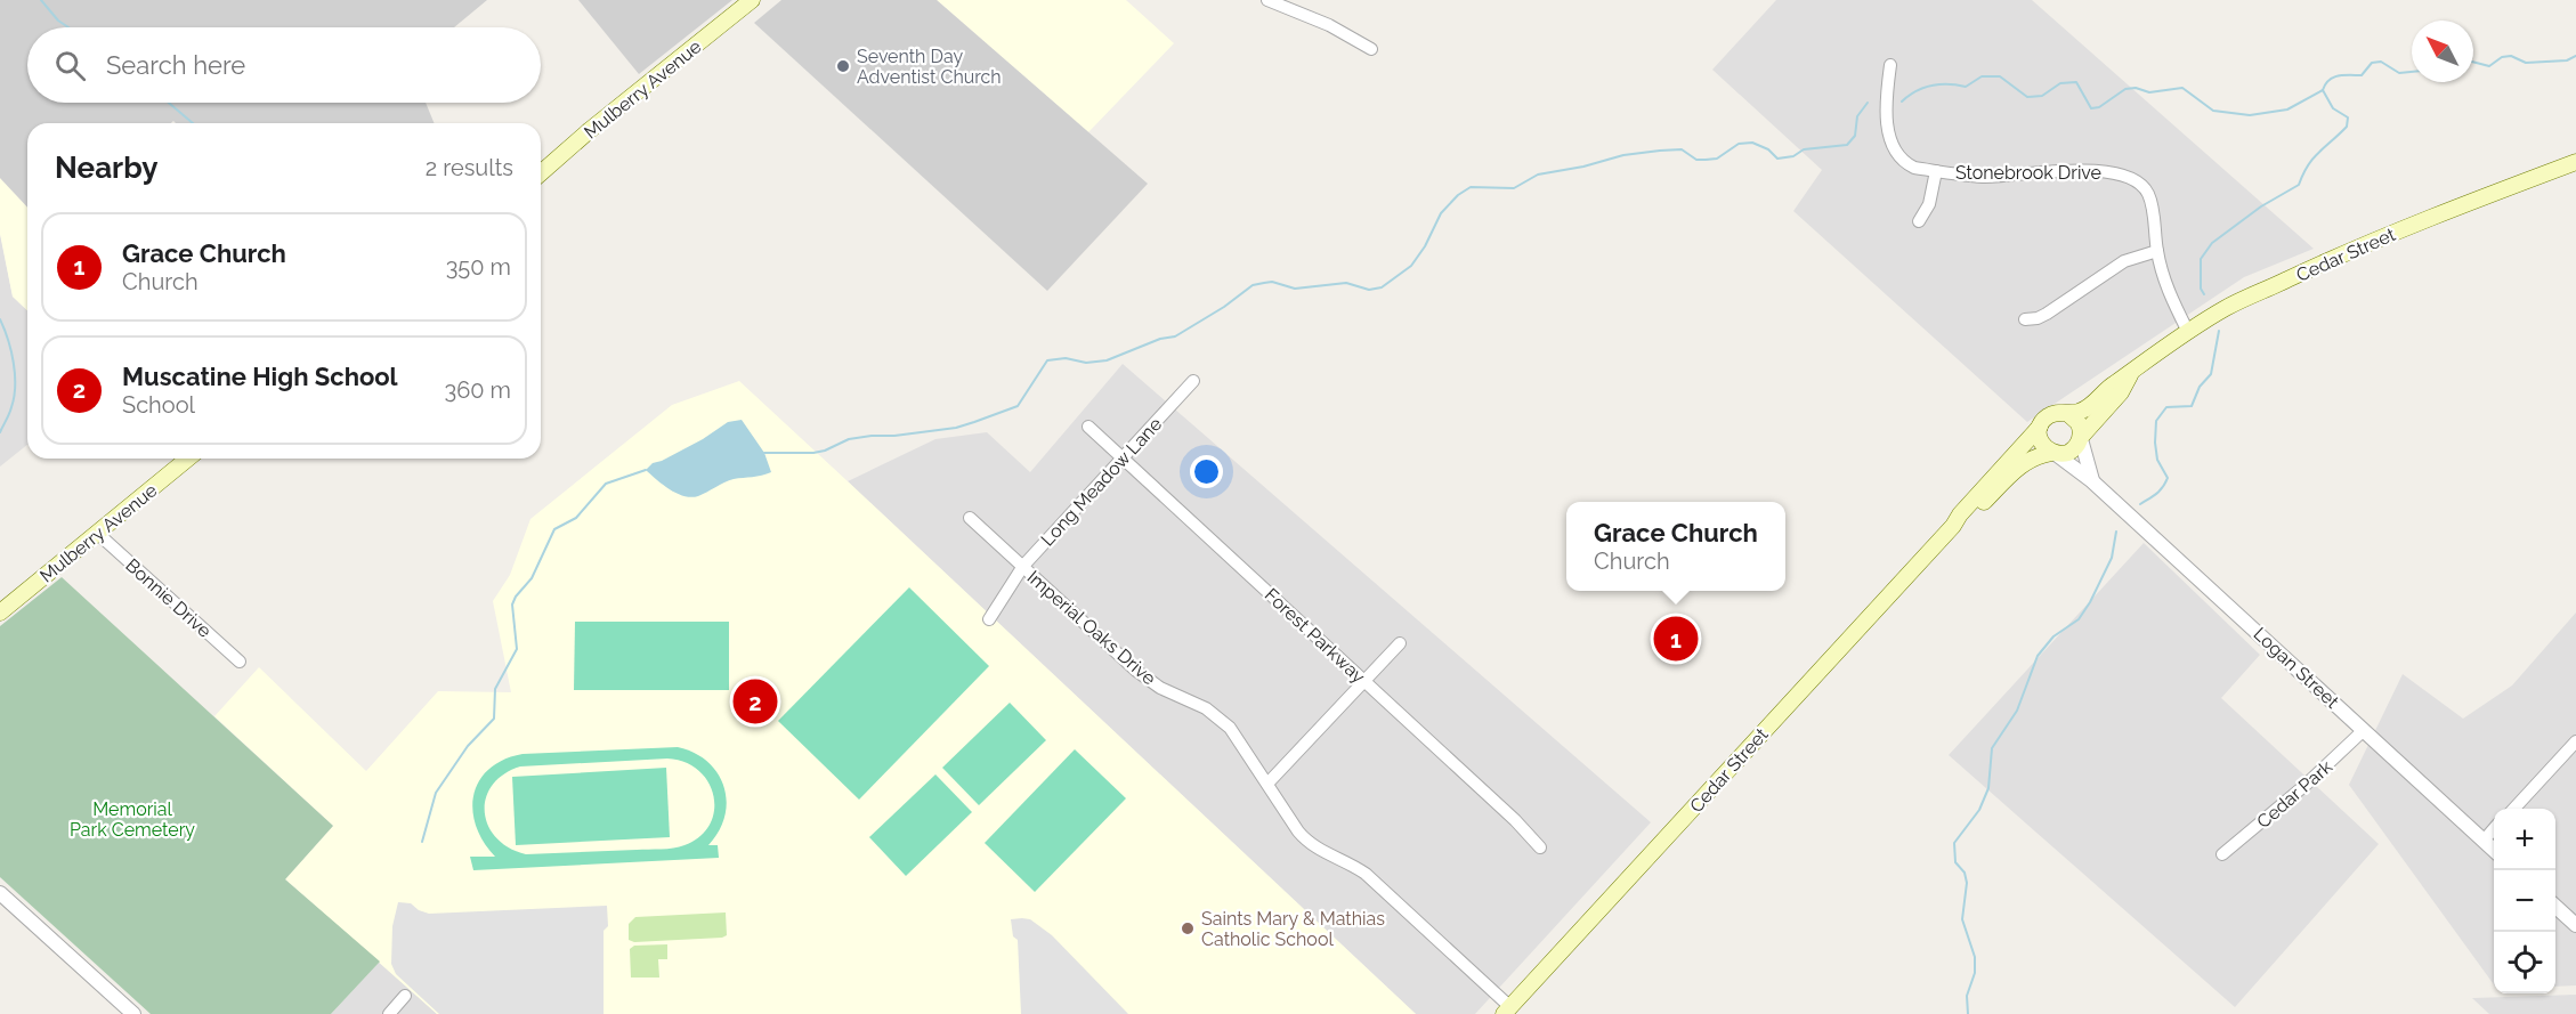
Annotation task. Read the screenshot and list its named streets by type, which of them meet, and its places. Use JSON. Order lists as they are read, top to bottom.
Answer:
{
  "streets": {
    "main road": ["Mulberry Avenue", "Cedar Street"],
    "street": [
      "Stonebrook Drive",
      "Long Meadow Lane",
      "Bonnie Drive",
      "Imperial Oaks Drive",
      "Forest Parkway",
      "Logan Street",
      "Cedar Park"
    ]
  },
  "crossings": [
    ["Mulberry Avenue", "Bonnie Drive"],
    ["Stonebrook Drive", "Cedar Street"],
    ["Cedar Street", "Imperial Oaks Drive"],
    ["Cedar Street", "Logan Street"],
    ["Long Meadow Lane", "Imperial Oaks Drive"],
    ["Long Meadow Lane", "Forest Parkway"],
    ["Logan Street", "Cedar Park"]
  ],
  "parks": ["Memorial Park Cemetery"],
  "places": ["Seventh Day Adventist Church", "Saints Mary & Mathias Catholic School"],
  "north": "top left",
  "page": {
    "search": "Search here",
    "heading": ["Nearby", "2 results"],
    "list": [
      {
        "mark": "1",
        "name": "Grace Church",
        "note": "Church",
        "value": "350 m"
      },
      {
        "mark": "2",
        "name": "Muscatine High School",
        "note": "School",
        "value": "360 m"
      }
    ],
    "popup": ["Grace Church", "Church"],
    "pins": ["1", "2"],
    "map_buttons": ["+", "−"]
  }
}
